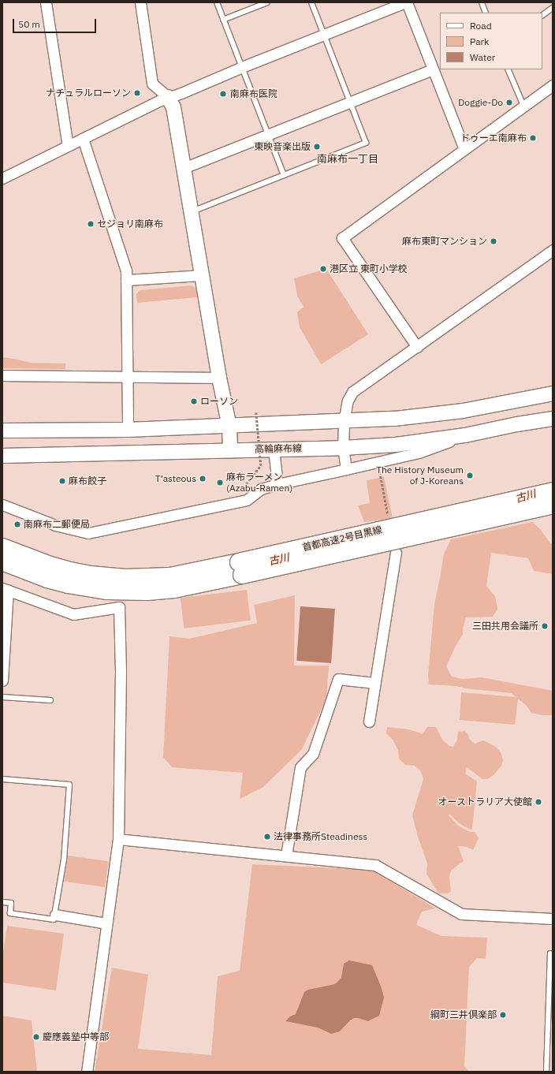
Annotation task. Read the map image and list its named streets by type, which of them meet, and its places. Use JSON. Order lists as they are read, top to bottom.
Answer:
{
  "streets": {
    "highway": ["首都高速2号目黒線"],
    "main road": ["高輪麻布線"]
  },
  "districts": ["南麻布一丁目"],
  "water": ["古川"],
  "places": [
    "ナチュラルローソン",
    "南麻布医院",
    "Doggie-Do",
    "ドゥーエ南麻布",
    "東映音楽出版",
    "セジョリ南麻布",
    "麻布東町マンション",
    "港区立 東町小学校",
    "ローソン",
    "The History Museum of J-Koreans",
    "T’asteous",
    "麻布餃子",
    "麻布ラーメン (Azabu-Ramen)",
    "南麻布二郵便局",
    "三田共用会議所",
    "オーストラリア大使館",
    "法律事務所Steadiness",
    "綱町三井倶楽部",
    "慶應義塾中等部"
  ],
  "legend": ["Road", "Park", "Water"],
  "scale_bar": "50 m"
}
